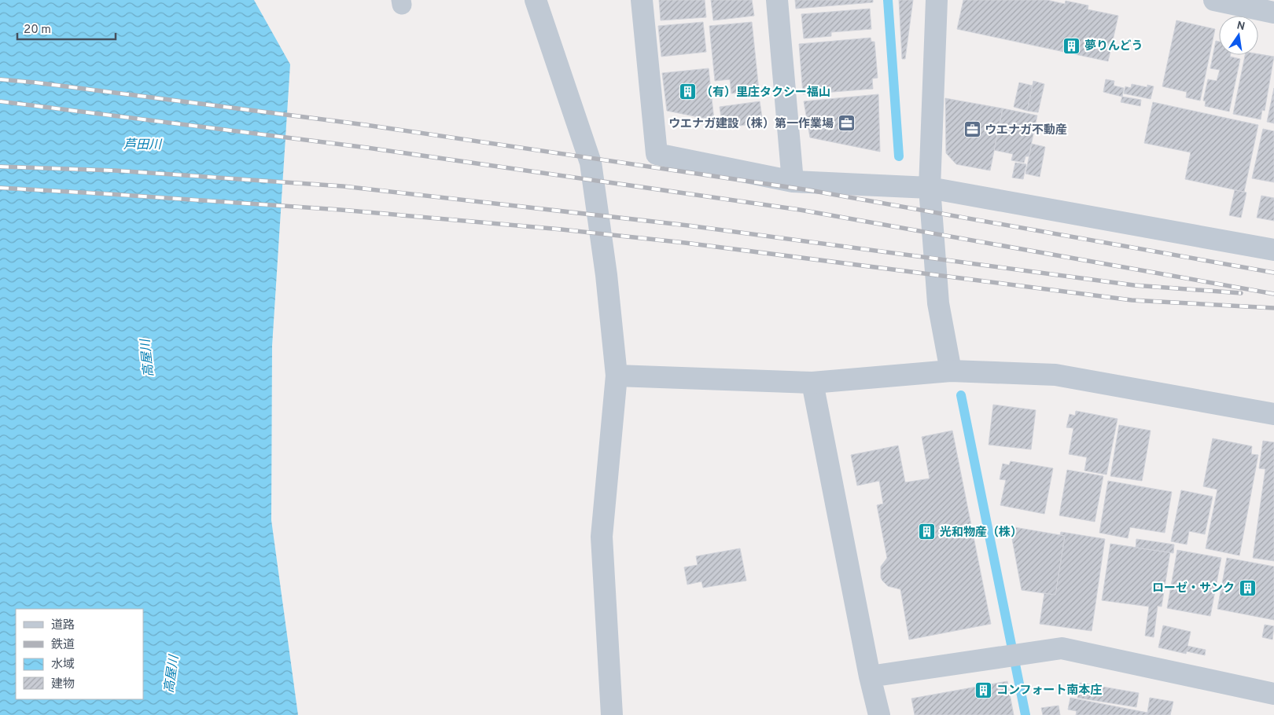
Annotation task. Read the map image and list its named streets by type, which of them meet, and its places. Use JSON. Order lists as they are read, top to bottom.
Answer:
{
  "water": ["芦田川", "高屋川"],
  "places": {
    "building": [
      "夢りんどう",
      "（有）里庄タクシー福山",
      "光和物産（株）",
      "ローゼ・サンク",
      "コンフォート南本庄"
    ],
    "office": ["ウエナガ建設（株）第一作業場", "ウエナガ不動産"]
  },
  "legend": [
    "道路",
    "鉄道",
    "水域",
    "建物"
  ],
  "scale_bar": "20 m",
  "north": "top"
}
